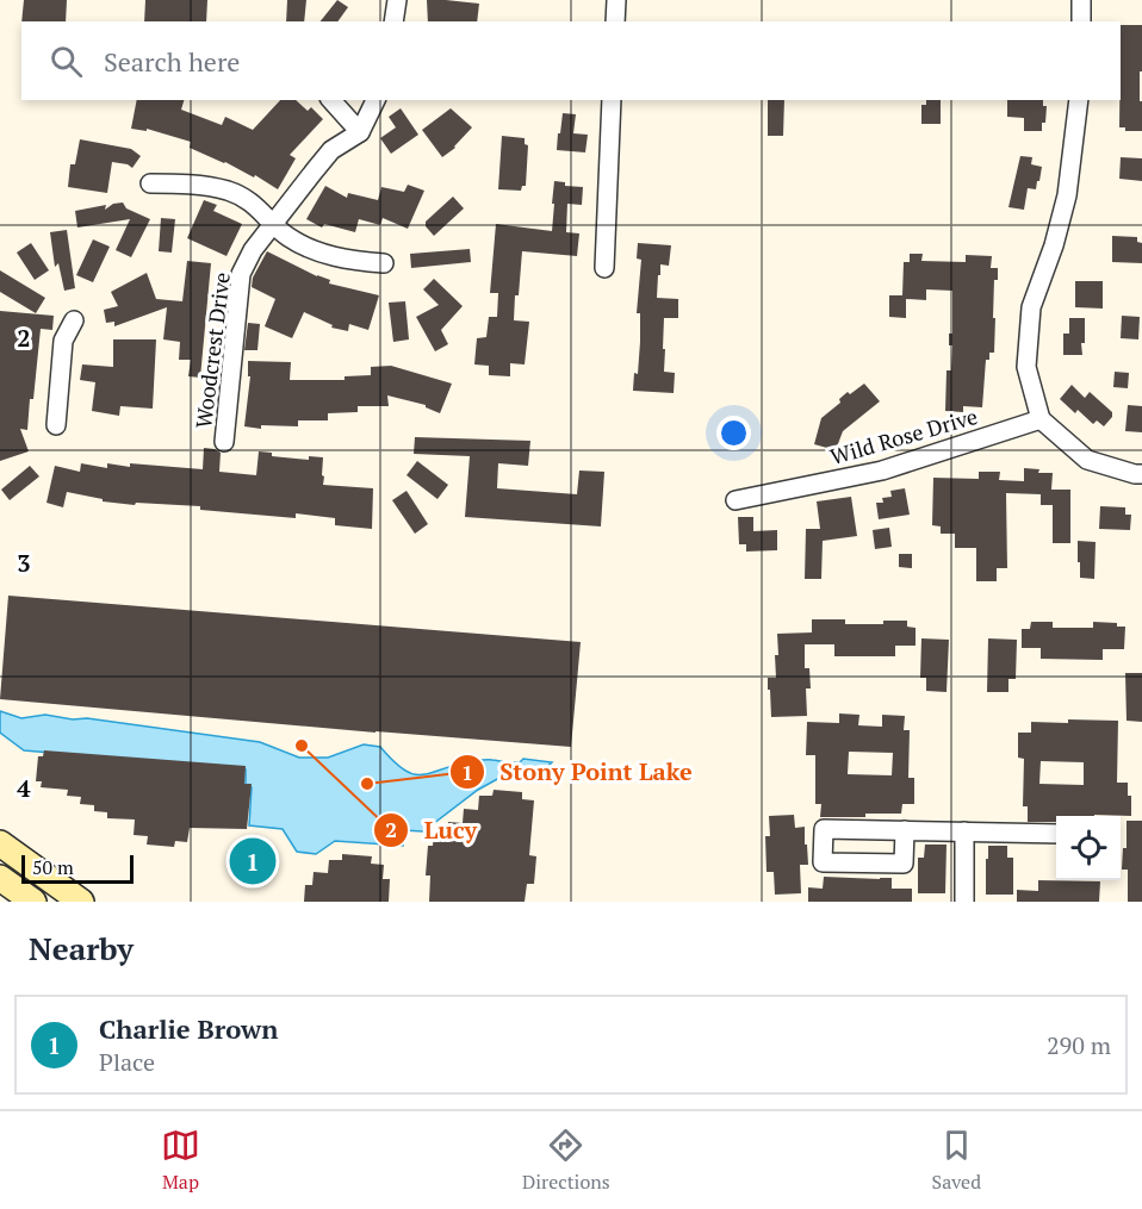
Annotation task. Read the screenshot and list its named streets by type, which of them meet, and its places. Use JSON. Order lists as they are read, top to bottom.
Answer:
{
  "streets": {
    "street": ["Woodcrest Drive", "Wild Rose Drive"]
  },
  "places": ["Lucy", "Stony Point Lake"],
  "scale_bar": "50 m",
  "page": {
    "search": "Search here",
    "pins": "1",
    "scale": "50 m",
    "heading": "Nearby",
    "list": [
      {
        "mark": "1",
        "name": "Charlie Brown",
        "note": "Place",
        "value": "290 m"
      }
    ],
    "nav": ["Map", "Directions", "Saved"]
  },
  "grid": {
    "rows": ["2", "3", "4"]
  }
}
